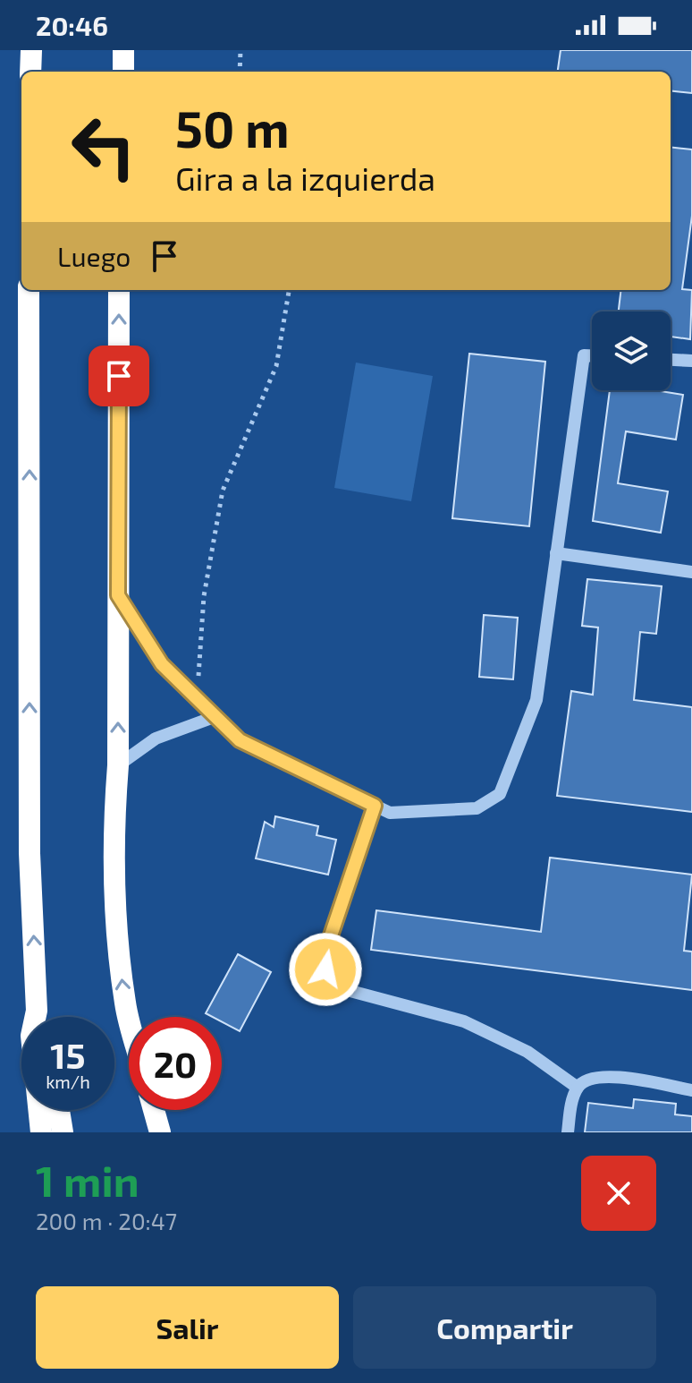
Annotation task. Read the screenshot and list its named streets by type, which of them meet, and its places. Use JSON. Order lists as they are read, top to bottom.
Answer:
{
  "page": {
    "status": "20:46",
    "turn": ["50 m", "Gira a la izquierda"],
    "then": "Luego",
    "speed": "15 km/h",
    "limit": "20",
    "heading": ["1 min", "200 m · 20:47"],
    "buttons": ["Salir", "Compartir"]
  }
}
